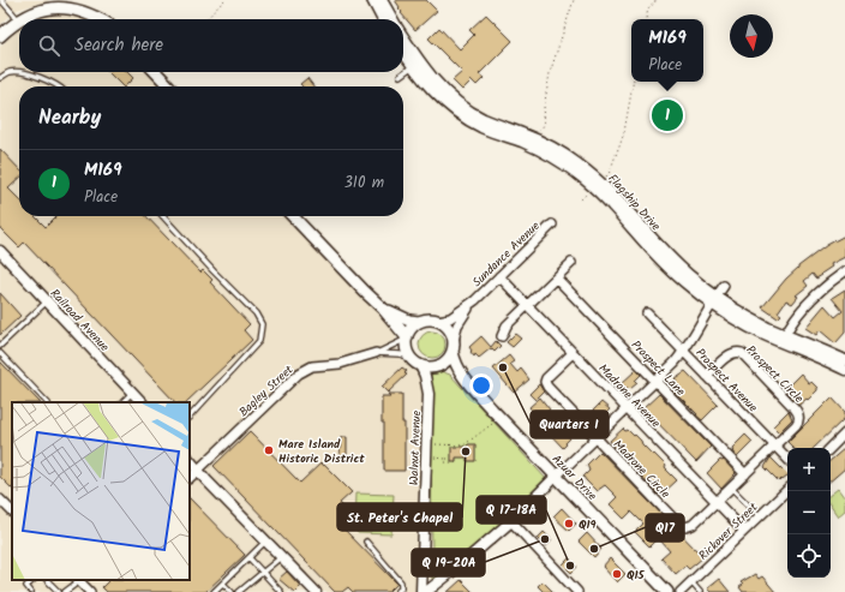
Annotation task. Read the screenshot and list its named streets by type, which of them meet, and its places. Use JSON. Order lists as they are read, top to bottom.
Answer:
{
  "streets": {
    "main road": ["Azuar Drive"],
    "street": [
      "Flagship Drive",
      "Sundance Avenue",
      "Railroad Avenue",
      "Prospect Lane",
      "Prospect Circle",
      "Prospect Avenue",
      "Bagley Street",
      "Madrone Avenue",
      "Walnut Avenue",
      "Madrone Circle",
      "Rickover Street"
    ]
  },
  "crossings": [
    ["Sundance Avenue", "Bagley Street"],
    ["Sundance Avenue", "Madrone Avenue"],
    ["Sundance Avenue", "Walnut Avenue"],
    ["Sundance Avenue", "Azuar Drive"],
    ["Prospect Lane", "Prospect Circle"],
    ["Prospect Circle", "Prospect Avenue"],
    ["Prospect Circle", "Madrone Avenue"],
    ["Prospect Circle", "Madrone Circle"],
    ["Bagley Street", "Walnut Avenue"],
    ["Bagley Street", "Azuar Drive"],
    ["Madrone Avenue", "Madrone Circle"],
    ["Madrone Avenue", "Rickover Street"],
    ["Walnut Avenue", "Azuar Drive"]
  ],
  "places": [
    "Quarters I",
    "Mare Island Historic District",
    "St. Peter's Chapel",
    "Q19",
    "Q 19-20A",
    "Q17",
    "Q 17-18A",
    "Q15"
  ],
  "north": "bottom",
  "page": {
    "popup": ["M169", "Place"],
    "search": "Search here",
    "heading": "Nearby",
    "pins": "1",
    "list": [
      {
        "mark": "1",
        "name": "M169",
        "note": "Place",
        "value": "310 m"
      }
    ],
    "map_buttons": ["+", "−"]
  }
}
